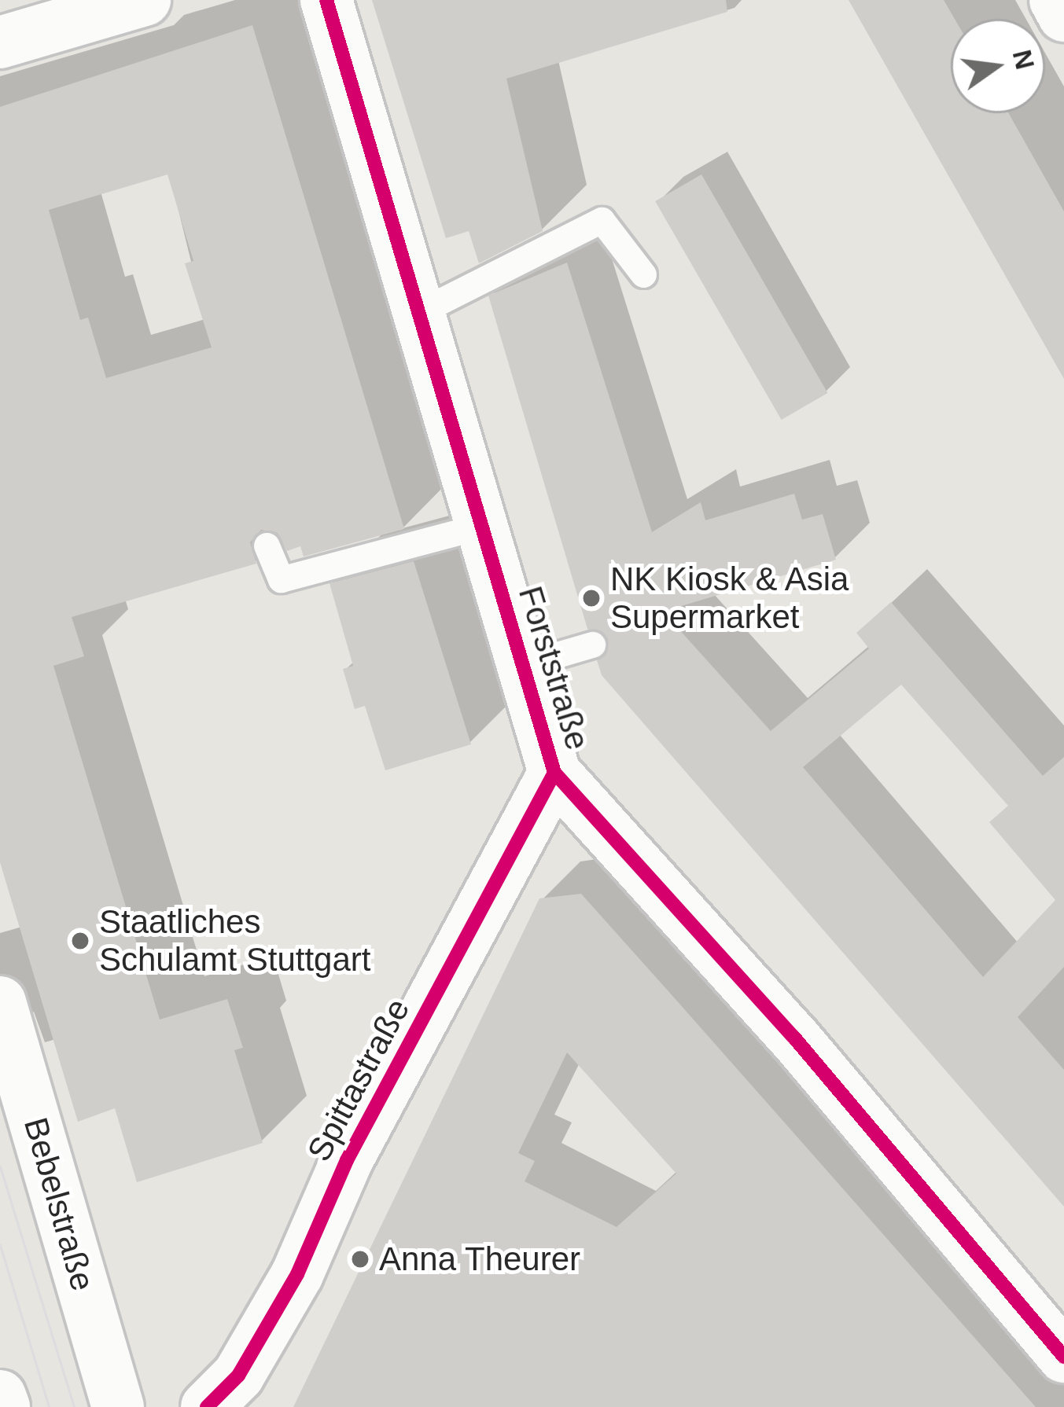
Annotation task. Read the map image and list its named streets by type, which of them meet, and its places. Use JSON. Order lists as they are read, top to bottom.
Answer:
{
  "streets": {
    "street": ["Forststraße", "Spittastraße", "Bebelstraße"]
  },
  "crossings": [
    ["Forststraße", "Spittastraße"]
  ],
  "places": ["NK Kiosk & Asia Supermarket", "Staatliches Schulamt Stuttgart", "Anna Theurer"],
  "north": "right"
}
